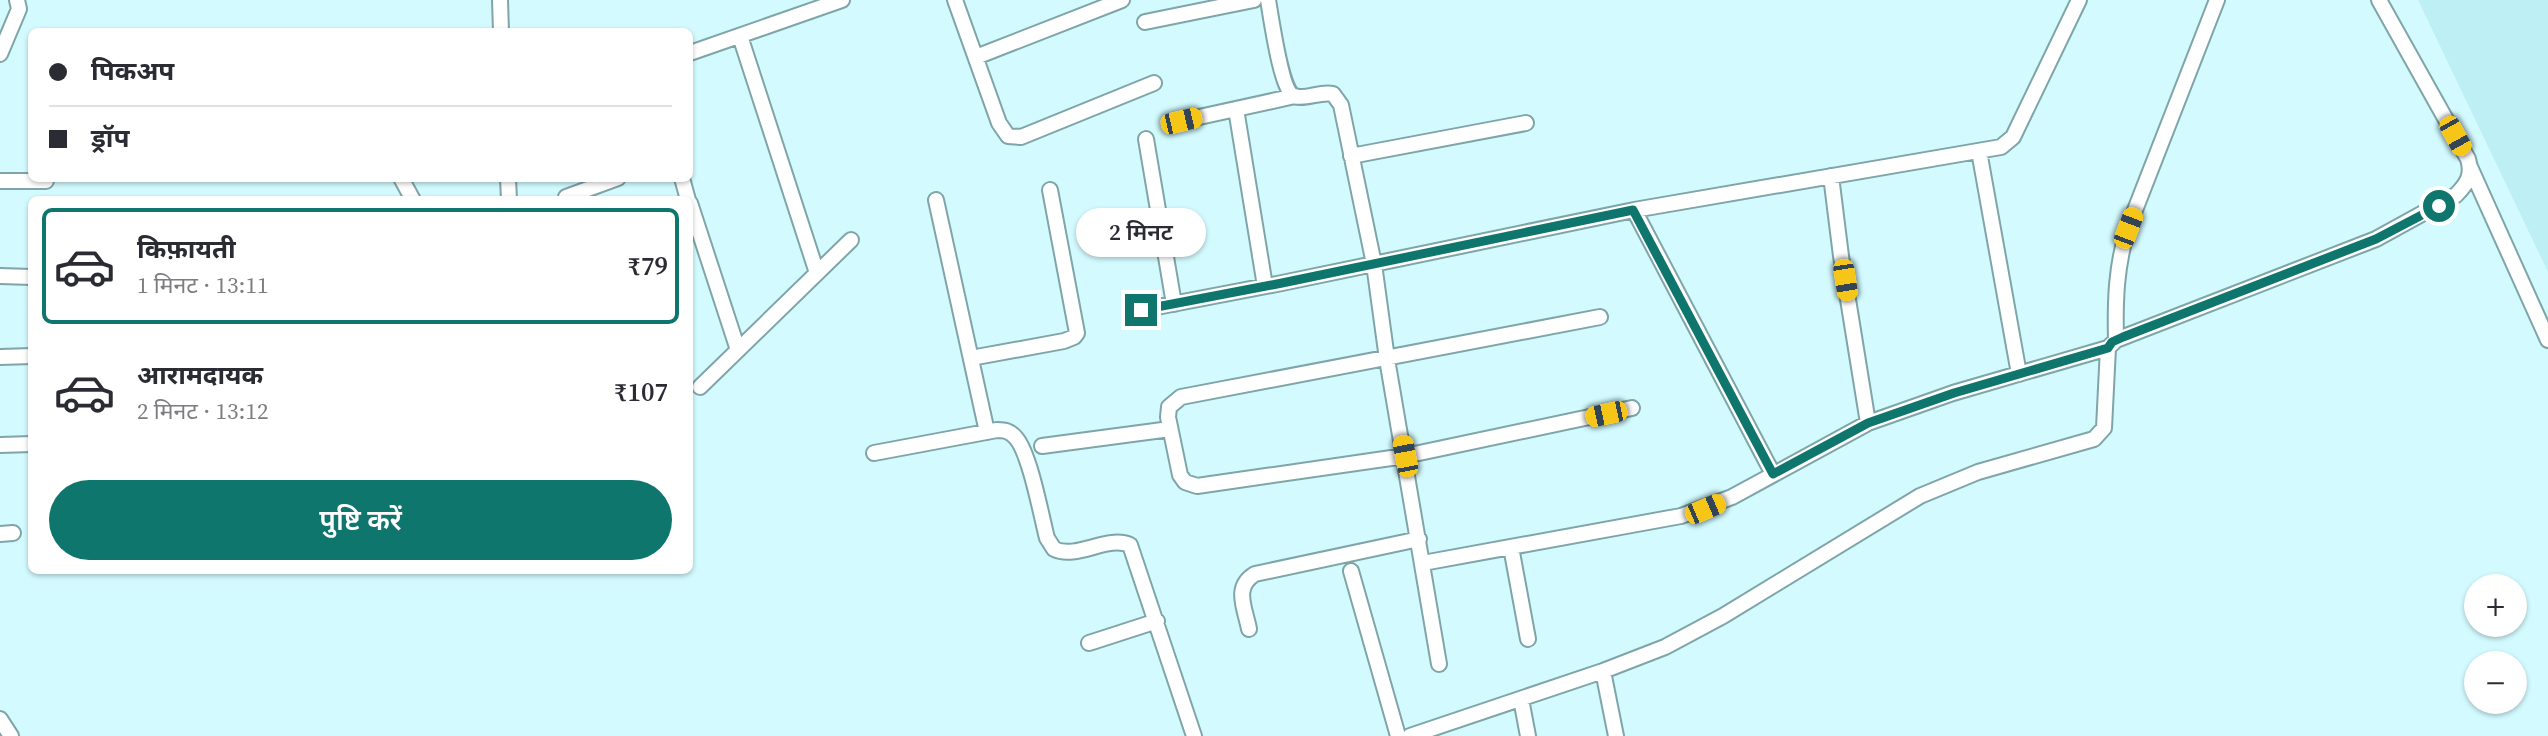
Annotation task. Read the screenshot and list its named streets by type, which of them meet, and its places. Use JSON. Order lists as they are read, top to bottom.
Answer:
{
  "page": {
    "banner": ["पिकअप", "ड्रॉप"],
    "bubble": "2 मिनट",
    "list": [
      {
        "name": "किफ़ायती",
        "note": "1 मिनट · 13:11",
        "value": "₹79"
      },
      {
        "name": "आरामदायक",
        "note": "2 मिनट · 13:12",
        "value": "₹107"
      }
    ],
    "buttons": "पुष्टि करें",
    "map_buttons": ["+", "−"]
  }
}
